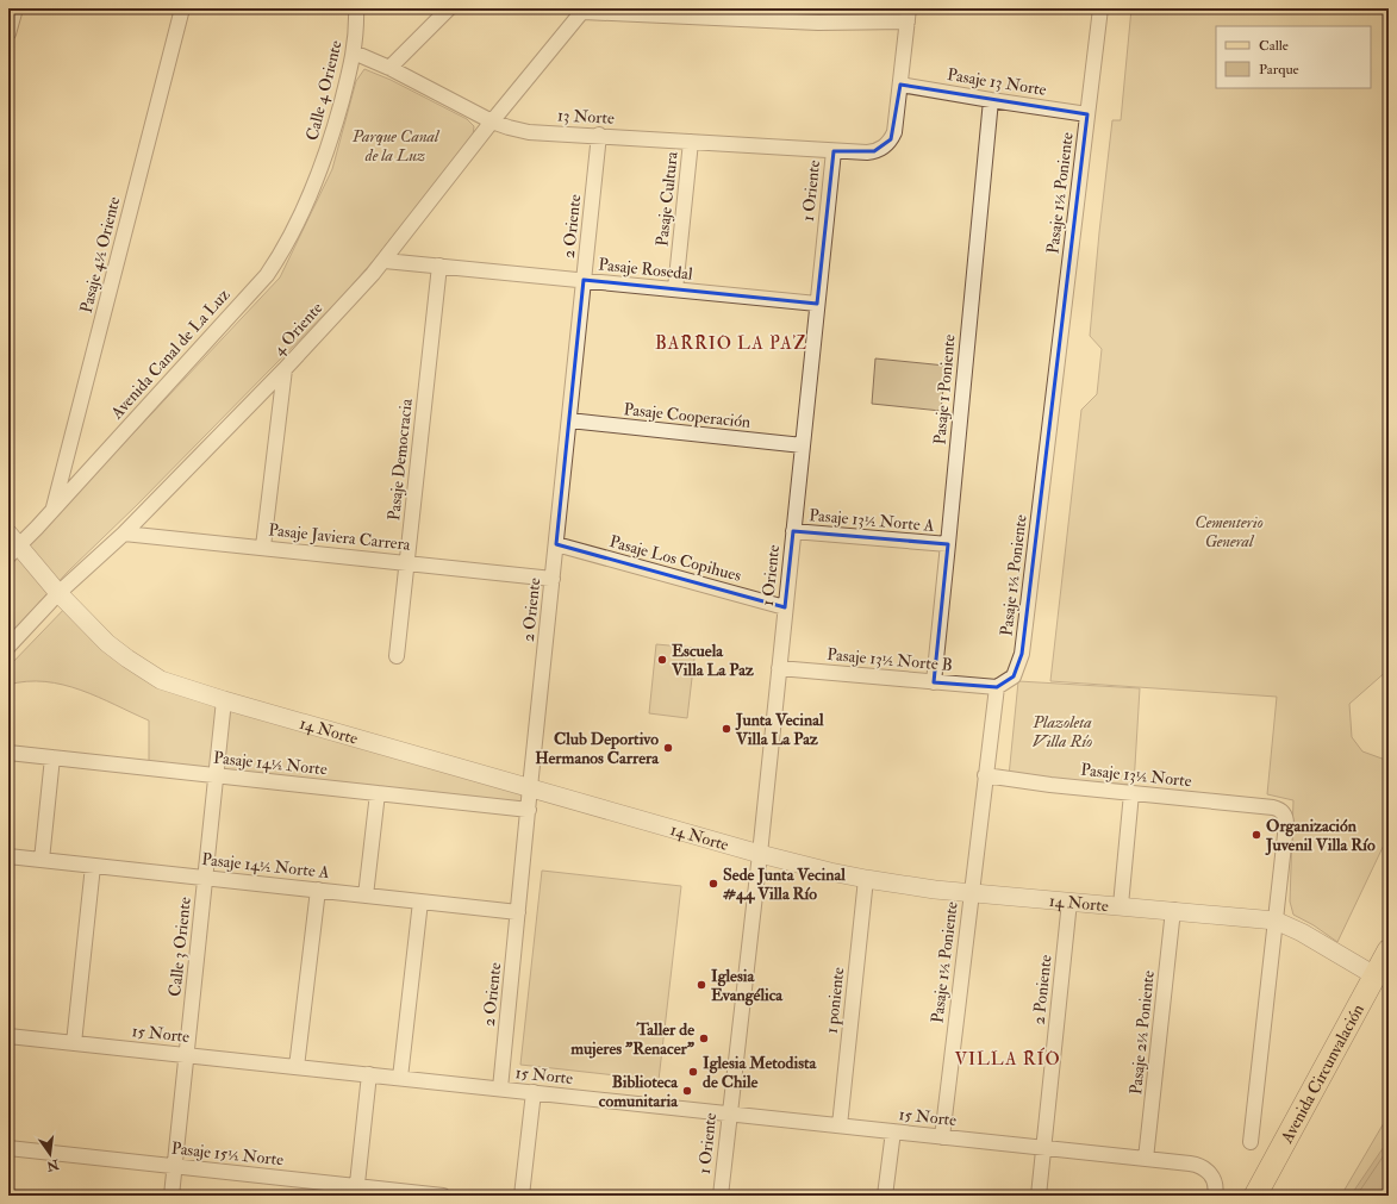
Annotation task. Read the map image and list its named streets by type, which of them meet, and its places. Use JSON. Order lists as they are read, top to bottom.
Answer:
{
  "streets": {
    "main road": ["Avenida Circunvalación"],
    "street": [
      "Pasaje 13 Norte",
      "Calle 4 Oriente",
      "13 Norte",
      "1 Oriente",
      "Pasaje 1½ Poniente",
      "Pasaje Cultura",
      "2 Oriente",
      "Pasaje 4½ Oriente",
      "Pasaje Rosedal",
      "4 Oriente",
      "Avenida Canal de La Luz",
      "Pasaje 1 Poniente",
      "Pasaje Cooperación",
      "Pasaje Democracia",
      "Pasaje 13½ Norte A",
      "Pasaje Javiera Carrera",
      "Pasaje Los Copihues",
      "Pasaje 13½ Norte B",
      "14 Norte",
      "Pasaje 14½ Norte",
      "Pasaje 13½ Norte",
      "Pasaje 14½ Norte A",
      "Calle 3 Oriente",
      "2 Poniente",
      "1 poniente",
      "Pasaje 2½ Poniente",
      "15 Norte",
      "Pasaje 15½ Norte"
    ]
  },
  "crossings": [
    ["Pasaje 13 Norte", "1 Oriente"],
    ["Pasaje 13 Norte", "Pasaje 1½ Poniente"],
    ["Pasaje 13 Norte", "Pasaje 1 Poniente"],
    ["Calle 4 Oriente", "13 Norte"],
    ["Calle 4 Oriente", "Avenida Canal de La Luz"],
    ["13 Norte", "1 Oriente"],
    ["13 Norte", "Pasaje Cultura"],
    ["13 Norte", "2 Oriente"],
    ["13 Norte", "4 Oriente"],
    ["1 Oriente", "Pasaje Rosedal"],
    ["1 Oriente", "Pasaje Cooperación"],
    ["1 Oriente", "Pasaje 13½ Norte A"],
    ["1 Oriente", "Pasaje Los Copihues"],
    ["1 Oriente", "Pasaje 13½ Norte B"],
    ["1 Oriente", "14 Norte"],
    ["1 Oriente", "15 Norte"],
    ["Pasaje 1½ Poniente", "Pasaje 13½ Norte B"],
    ["Pasaje 1½ Poniente", "14 Norte"],
    ["Pasaje 1½ Poniente", "Pasaje 13½ Norte"],
    ["Pasaje 1½ Poniente", "15 Norte"],
    ["Pasaje Cultura", "Pasaje Rosedal"],
    ["2 Oriente", "Pasaje Rosedal"],
    ["2 Oriente", "Pasaje Cooperación"],
    ["2 Oriente", "Pasaje Javiera Carrera"],
    ["2 Oriente", "Pasaje Los Copihues"],
    ["2 Oriente", "14 Norte"],
    ["2 Oriente", "Pasaje 14½ Norte"],
    ["2 Oriente", "Pasaje 14½ Norte A"],
    ["2 Oriente", "15 Norte"],
    ["Pasaje 4½ Oriente", "Avenida Canal de La Luz"],
    ["Pasaje Rosedal", "4 Oriente"],
    ["Pasaje Rosedal", "Pasaje Democracia"],
    ["4 Oriente", "Pasaje Javiera Carrera"],
    ["4 Oriente", "14 Norte"],
    ["Avenida Canal de La Luz", "14 Norte"],
    ["Pasaje 1 Poniente", "Pasaje 13½ Norte A"],
    ["Pasaje 1 Poniente", "Pasaje 13½ Norte B"],
    ["Pasaje Democracia", "Pasaje Javiera Carrera"],
    ["14 Norte", "Pasaje 13½ Norte"],
    ["14 Norte", "Calle 3 Oriente"],
    ["14 Norte", "2 Poniente"],
    ["14 Norte", "1 poniente"],
    ["14 Norte", "Pasaje 2½ Poniente"],
    ["14 Norte", "Avenida Circunvalación"],
    ["Pasaje 14½ Norte", "Calle 3 Oriente"],
    ["Pasaje 14½ Norte A", "Calle 3 Oriente"],
    ["Calle 3 Oriente", "15 Norte"],
    ["Calle 3 Oriente", "Pasaje 15½ Norte"],
    ["2 Poniente", "15 Norte"],
    ["1 poniente", "15 Norte"],
    ["Pasaje 2½ Poniente", "15 Norte"]
  ],
  "districts": ["BARRIO LA PAZ", "VILLA RÍO"],
  "parks": ["Parque Canal de la Luz", "Cementerio General", "Plazoleta Villa Río"],
  "places": [
    "Escuela Villa La Paz",
    "Junta Vecinal Villa La Paz",
    "Club Deportivo Hermanos Carrera",
    "Organización Juvenil Villa Río",
    "Sede Junta Vecinal #44 Villa Río",
    "Iglesia Evangélica",
    "Taller de mujeres \"Renacer\"",
    "Iglesia Metodista de Chile",
    "Biblioteca comunitaria"
  ],
  "legend": ["Calle", "Parque"],
  "north": "bottom"
}
